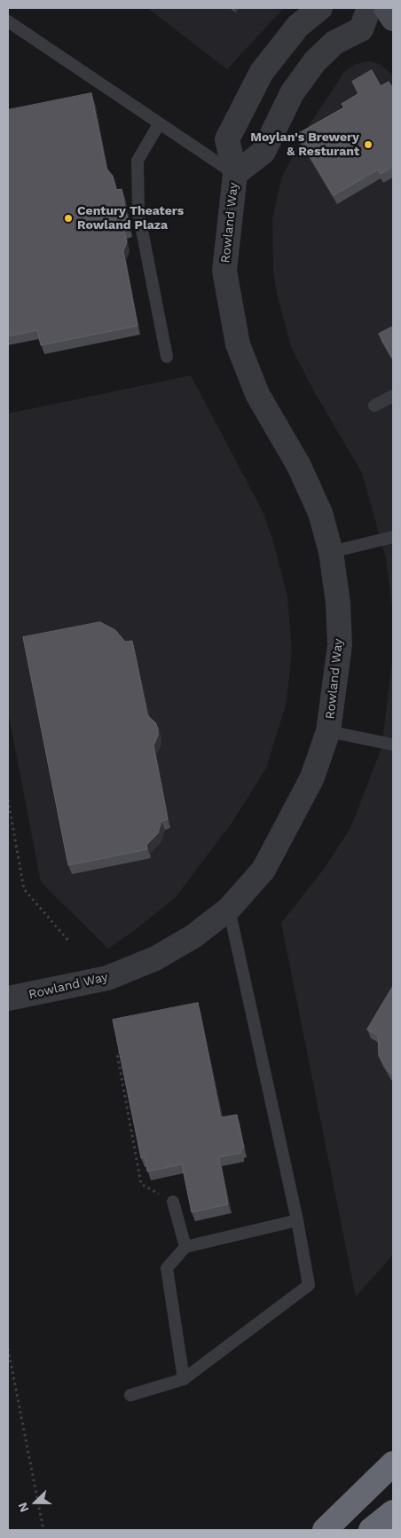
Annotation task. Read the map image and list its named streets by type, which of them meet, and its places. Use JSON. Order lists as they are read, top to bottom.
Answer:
{
  "streets": {
    "street": ["Rowland Way"]
  },
  "places": ["Moylan's Brewery & Resturant", "Century Theaters Rowland Plaza"],
  "north": "left"
}
